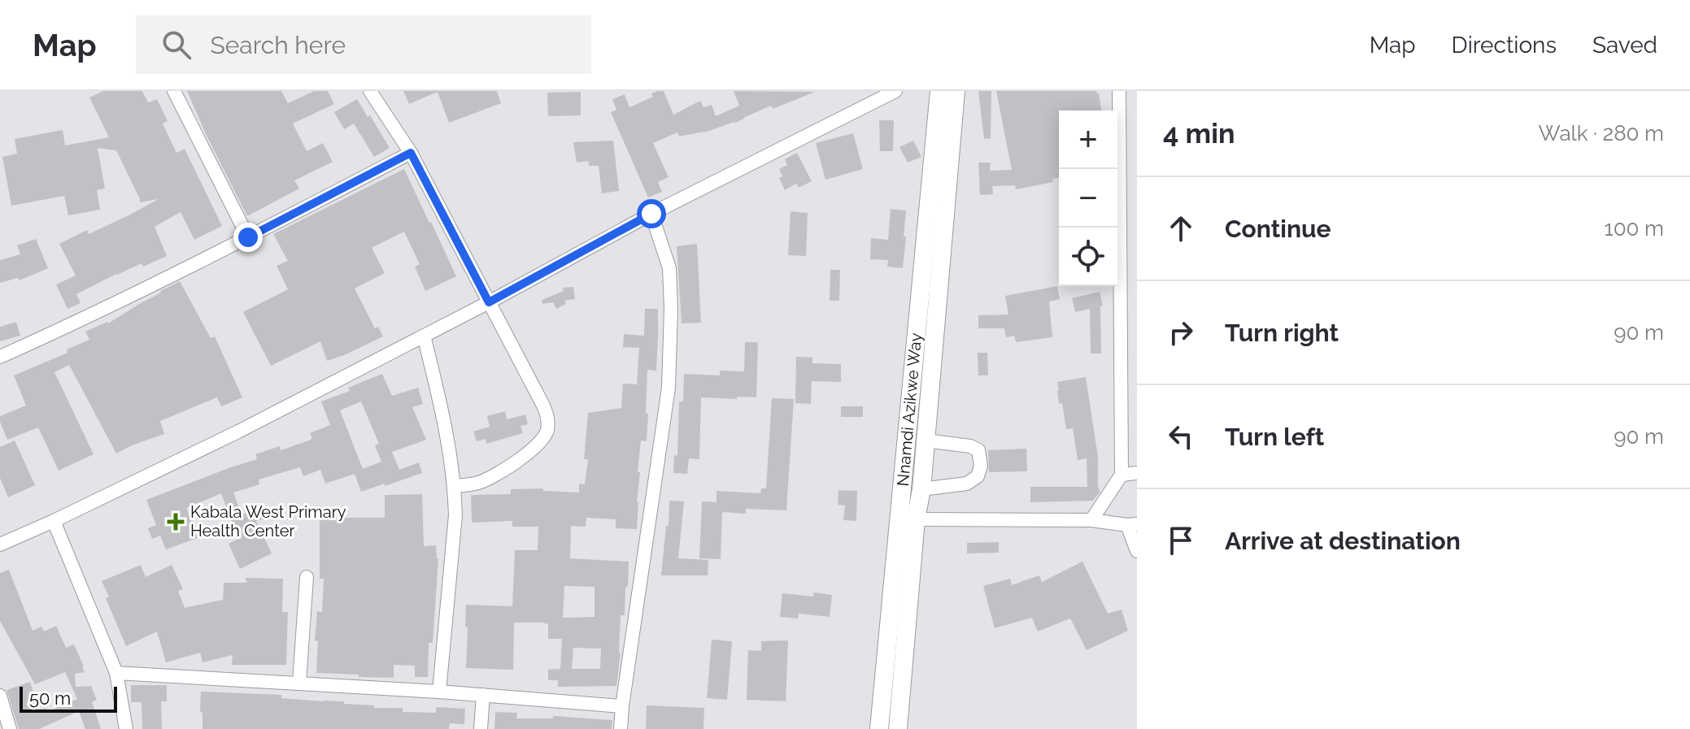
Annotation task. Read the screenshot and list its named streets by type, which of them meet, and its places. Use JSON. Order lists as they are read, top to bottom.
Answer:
{
  "streets": {
    "highway": ["Nnamdi Azikwe Way"]
  },
  "places": {
    "health": ["Kabala West Primary Health Center"]
  },
  "scale_bar": "50 m",
  "page": {
    "header": "Map",
    "search": "Search here",
    "nav": ["Map", "Directions", "Saved"],
    "heading": ["4 min", "Walk · 280 m"],
    "map_buttons": ["+", "−"],
    "list": [
      ["Continue", "100 m"],
      ["Turn right", "90 m"],
      ["Turn left", "90 m"],
      "Arrive at destination"
    ],
    "scale": "50 m"
  }
}
